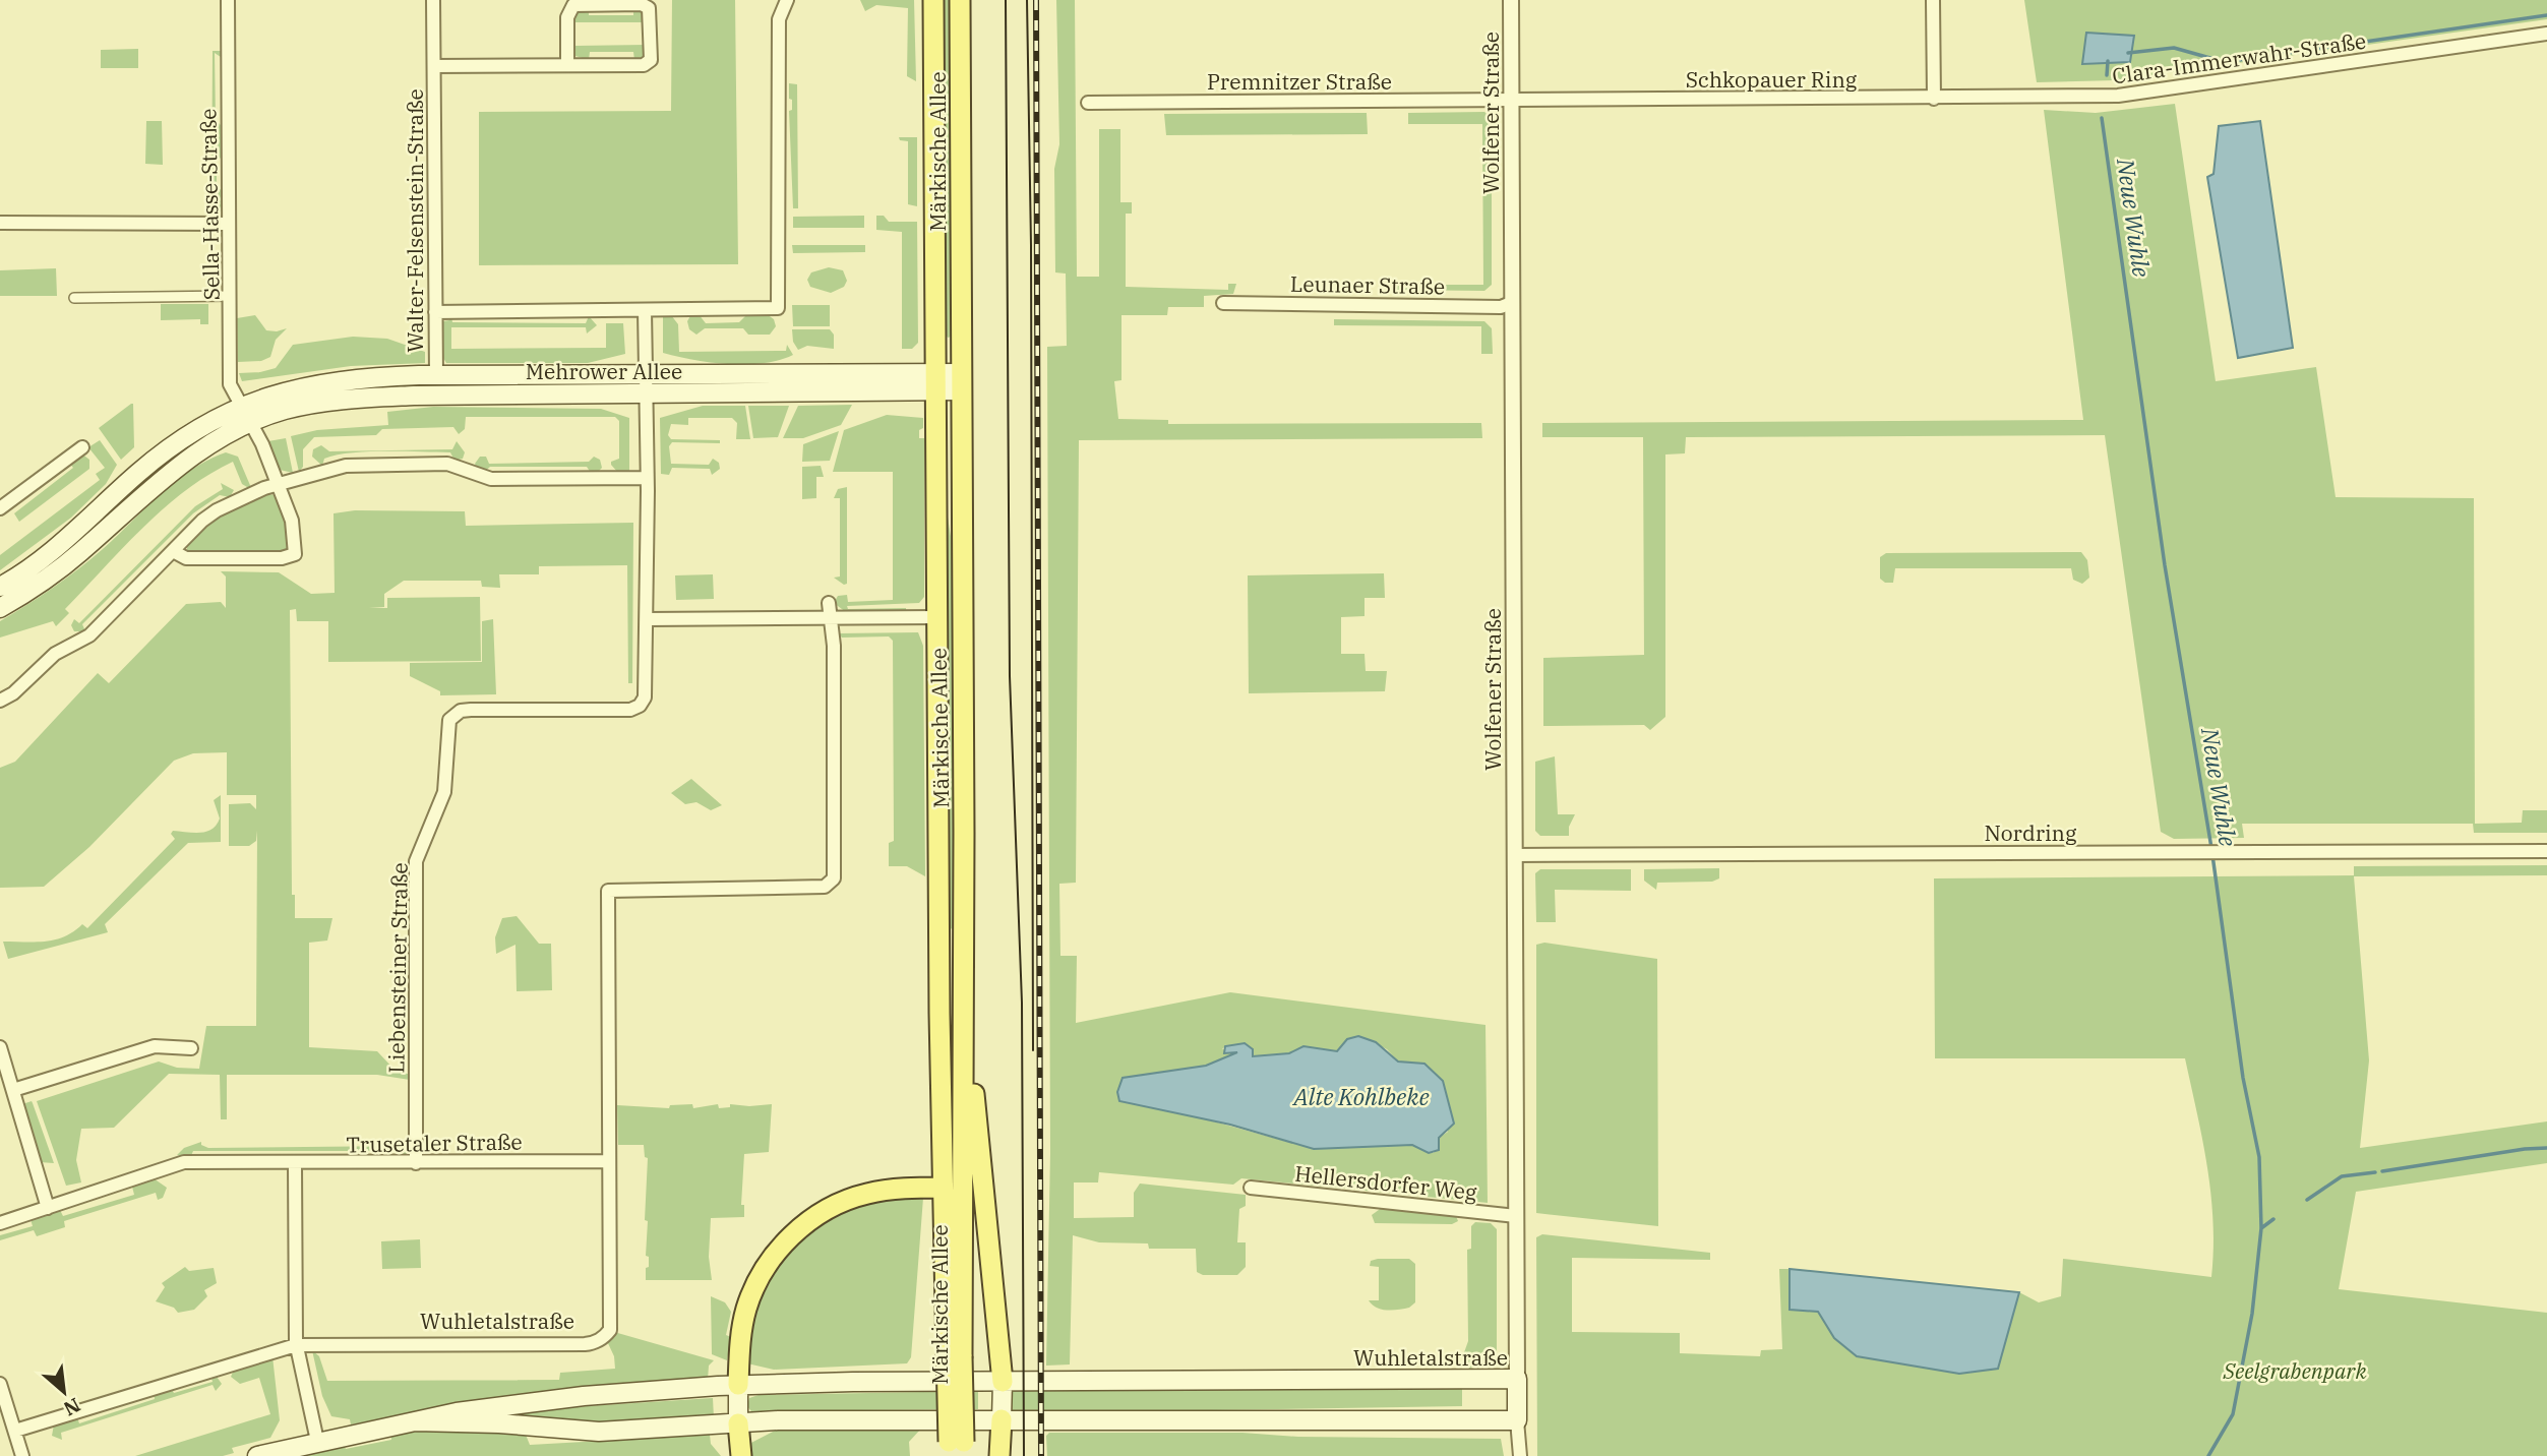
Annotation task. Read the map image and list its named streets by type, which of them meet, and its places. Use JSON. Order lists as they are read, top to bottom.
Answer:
{
  "streets": {
    "main road": ["Märkische Allee", "Mehrower Allee", "Wuhletalstraße"],
    "street": [
      "Clara-Immerwahr-Straße",
      "Schkopauer Ring",
      "Premnitzer Straße",
      "Wolfener Straße",
      "Sella-Hasse-Straße",
      "Walter-Felsenstein-Straße",
      "Leunaer Straße",
      "Nordring",
      "Liebensteiner Straße",
      "Trusetaler Straße",
      "Hellersdorfer Weg"
    ]
  },
  "crossings": [
    ["Clara-Immerwahr-Straße", "Schkopauer Ring"],
    ["Schkopauer Ring", "Premnitzer Straße"],
    ["Schkopauer Ring", "Wolfener Straße"],
    ["Premnitzer Straße", "Wolfener Straße"],
    ["Wolfener Straße", "Leunaer Straße"],
    ["Wolfener Straße", "Nordring"],
    ["Wolfener Straße", "Hellersdorfer Weg"],
    ["Wolfener Straße", "Wuhletalstraße"],
    ["Märkische Allee", "Mehrower Allee"],
    ["Sella-Hasse-Straße", "Mehrower Allee"],
    ["Walter-Felsenstein-Straße", "Mehrower Allee"],
    ["Mehrower Allee", "Liebensteiner Straße"],
    ["Liebensteiner Straße", "Trusetaler Straße"],
    ["Trusetaler Straße", "Wuhletalstraße"]
  ],
  "water": ["Neue Wuhle", "Alte Kohlbeke"],
  "parks": ["Seelgrabenpark"],
  "north": "bottom right"
}
